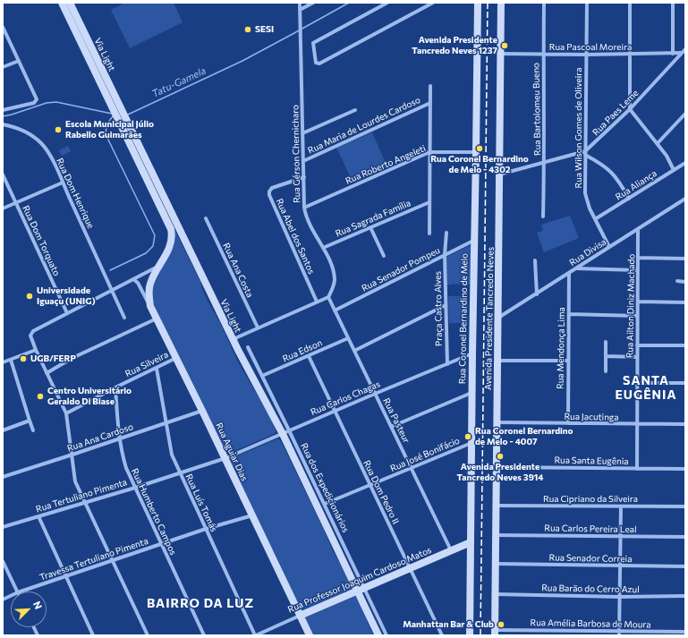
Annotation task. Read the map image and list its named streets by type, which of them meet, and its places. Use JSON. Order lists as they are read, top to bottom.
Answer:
{
  "streets": {
    "main road": [
      "Via Light",
      "Rua Coronel Bernardino de Melo",
      "Avenida Presidente Tancredo Neves",
      "Rua Aguiar Dias",
      "Rua Professor Joaquim Cardoso Matos"
    ],
    "street": [
      "Rua Pascoal Moreira",
      "Rua Bartolomeu Bueno",
      "Rua Paes Leme",
      "Rua Maria de Lourdes Cardoso",
      "Rua Wilson Gomes de Oliveira",
      "Rua Gérson Chernicharo",
      "Rua Roberto Angeleti",
      "Rua Aliança",
      "Rua Dom Henrique",
      "Rua Sagrada Família",
      "Rua Abel dos Santos",
      "Rua Dom Torquato",
      "Rua Divisa",
      "Rua Senador Pompeu",
      "Rua Ana Costa",
      "Rua Ailton Diniz Machado",
      "Praça Castro Alves",
      "Rua Mendonça Lima",
      "Rua Edson",
      "Rua Silveira",
      "Rua Carlos Chagas",
      "Rua Jacutinga",
      "Rua Pasteur",
      "Rua Ana Cardoso",
      "Rua José Bonifácio",
      "Rua Santa Eugênia",
      "Rua dos Expedicionários",
      "Rua Dom Pedro II",
      "Rua Tertuliano Pimenta",
      "Rua Cipriano da Silveira",
      "Rua Luís Tomás",
      "Rua Humberto Campos",
      "Rua Carlos Pereira Leal",
      "Rua Senador Correia",
      "Travessa Tertuliano Pimenta",
      "Rua Barão do Cerro Azul",
      "Rua Amélia Barbosa de Moura"
    ]
  },
  "crossings": [
    ["Rua Pascoal Moreira", "Rua Bartolomeu Bueno"],
    ["Rua Pascoal Moreira", "Rua Paes Leme"],
    ["Rua Pascoal Moreira", "Rua Wilson Gomes de Oliveira"],
    ["Rua Pascoal Moreira", "Avenida Presidente Tancredo Neves"],
    ["Via Light", "Rua Carlos Chagas"],
    ["Via Light", "Rua Aguiar Dias"],
    ["Via Light", "Rua dos Expedicionários"],
    ["Via Light", "Rua Professor Joaquim Cardoso Matos"],
    ["Rua Bartolomeu Bueno", "Rua Paes Leme"],
    ["Rua Paes Leme", "Rua Wilson Gomes de Oliveira"],
    ["Rua Paes Leme", "Avenida Presidente Tancredo Neves"],
    ["Rua Maria de Lourdes Cardoso", "Rua Gérson Chernicharo"],
    ["Rua Wilson Gomes de Oliveira", "Rua Aliança"],
    ["Rua Wilson Gomes de Oliveira", "Rua Divisa"],
    ["Rua Gérson Chernicharo", "Rua Roberto Angeleti"],
    ["Rua Gérson Chernicharo", "Rua Sagrada Família"],
    ["Rua Gérson Chernicharo", "Rua Abel dos Santos"],
    ["Rua Gérson Chernicharo", "Rua Pasteur"],
    ["Rua Roberto Angeleti", "Rua Coronel Bernardino de Melo"],
    ["Rua Divisa", "Rua Ailton Diniz Machado"],
    ["Rua Divisa", "Avenida Presidente Tancredo Neves"],
    ["Rua Divisa", "Rua Mendonça Lima"],
    ["Rua Senador Pompeu", "Praça Castro Alves"],
    ["Rua Senador Pompeu", "Rua Coronel Bernardino de Melo"],
    ["Rua Senador Pompeu", "Rua Pasteur"],
    ["Rua Ailton Diniz Machado", "Rua Jacutinga"],
    ["Rua Ailton Diniz Machado", "Rua Santa Eugênia"],
    ["Praça Castro Alves", "Rua Carlos Chagas"],
    ["Rua Coronel Bernardino de Melo", "Rua Carlos Chagas"],
    ["Rua Coronel Bernardino de Melo", "Rua José Bonifácio"],
    ["Rua Coronel Bernardino de Melo", "Rua Professor Joaquim Cardoso Matos"],
    ["Avenida Presidente Tancredo Neves", "Rua Jacutinga"],
    ["Avenida Presidente Tancredo Neves", "Rua Santa Eugênia"],
    ["Avenida Presidente Tancredo Neves", "Rua Cipriano da Silveira"],
    ["Avenida Presidente Tancredo Neves", "Rua Carlos Pereira Leal"],
    ["Avenida Presidente Tancredo Neves", "Rua Senador Correia"],
    ["Avenida Presidente Tancredo Neves", "Rua Barão do Cerro Azul"],
    ["Avenida Presidente Tancredo Neves", "Rua Amélia Barbosa de Moura"],
    ["Rua Mendonça Lima", "Rua Jacutinga"],
    ["Rua Edson", "Rua Pasteur"],
    ["Rua Edson", "Rua dos Expedicionários"],
    ["Rua Edson", "Rua Dom Pedro II"],
    ["Rua Silveira", "Rua Aguiar Dias"],
    ["Rua Silveira", "Rua Luís Tomás"],
    ["Rua Silveira", "Rua Humberto Campos"],
    ["Rua Carlos Chagas", "Rua Pasteur"],
    ["Rua Carlos Chagas", "Rua Aguiar Dias"],
    ["Rua Carlos Chagas", "Rua dos Expedicionários"],
    ["Rua Carlos Chagas", "Rua Dom Pedro II"],
    ["Rua Carlos Chagas", "Rua Tertuliano Pimenta"],
    ["Rua Pasteur", "Rua José Bonifácio"],
    ["Rua Pasteur", "Rua Professor Joaquim Cardoso Matos"],
    ["Rua Ana Cardoso", "Rua Aguiar Dias"],
    ["Rua Ana Cardoso", "Rua Luís Tomás"],
    ["Rua Ana Cardoso", "Rua Humberto Campos"],
    ["Rua Aguiar Dias", "Rua Tertuliano Pimenta"],
    ["Rua Aguiar Dias", "Travessa Tertuliano Pimenta"],
    ["Rua Aguiar Dias", "Rua Professor Joaquim Cardoso Matos"],
    ["Rua José Bonifácio", "Rua dos Expedicionários"],
    ["Rua José Bonifácio", "Rua Dom Pedro II"],
    ["Rua dos Expedicionários", "Rua Professor Joaquim Cardoso Matos"],
    ["Rua Dom Pedro II", "Rua Professor Joaquim Cardoso Matos"],
    ["Rua Tertuliano Pimenta", "Rua Luís Tomás"],
    ["Rua Tertuliano Pimenta", "Rua Humberto Campos"],
    ["Rua Luís Tomás", "Travessa Tertuliano Pimenta"],
    ["Rua Luís Tomás", "Rua Professor Joaquim Cardoso Matos"],
    ["Rua Humberto Campos", "Travessa Tertuliano Pimenta"]
  ],
  "districts": ["SANTA EUGÊNIA", "BAIRRO DA LUZ"],
  "water": ["Tatu-Gamela"],
  "places": [
    "SESI",
    "Avenida Presidente Tancredo Neves 1237",
    "Escola Municipal Júlio Rabello Guimarães",
    "Rua Coronel Bernardino de Melo - 4302",
    "Universidade Iguaçu (UNIG)",
    "UGB/FERP",
    "Centro Universitário Geraldo Di Biase",
    "Rua Coronel Bernardino de Melo - 4007",
    "Avenida Presidente Tancredo Neves 3914",
    "Manhattan Bar & Club"
  ],
  "north": "top right"
}
